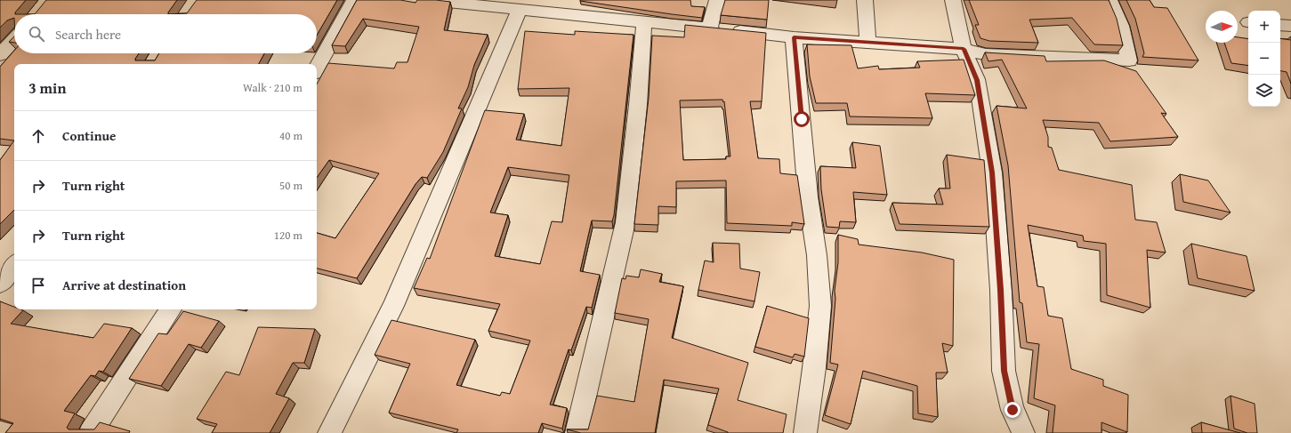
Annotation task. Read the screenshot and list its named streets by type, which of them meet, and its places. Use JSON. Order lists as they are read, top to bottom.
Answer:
{
  "north": "right",
  "page": {
    "map_buttons": ["+", "−"],
    "search": "Search here",
    "heading": ["3 min", "Walk · 210 m"],
    "list": [
      ["Continue", "40 m"],
      ["Turn right", "50 m"],
      ["Turn right", "120 m"],
      "Arrive at destination"
    ]
  }
}
